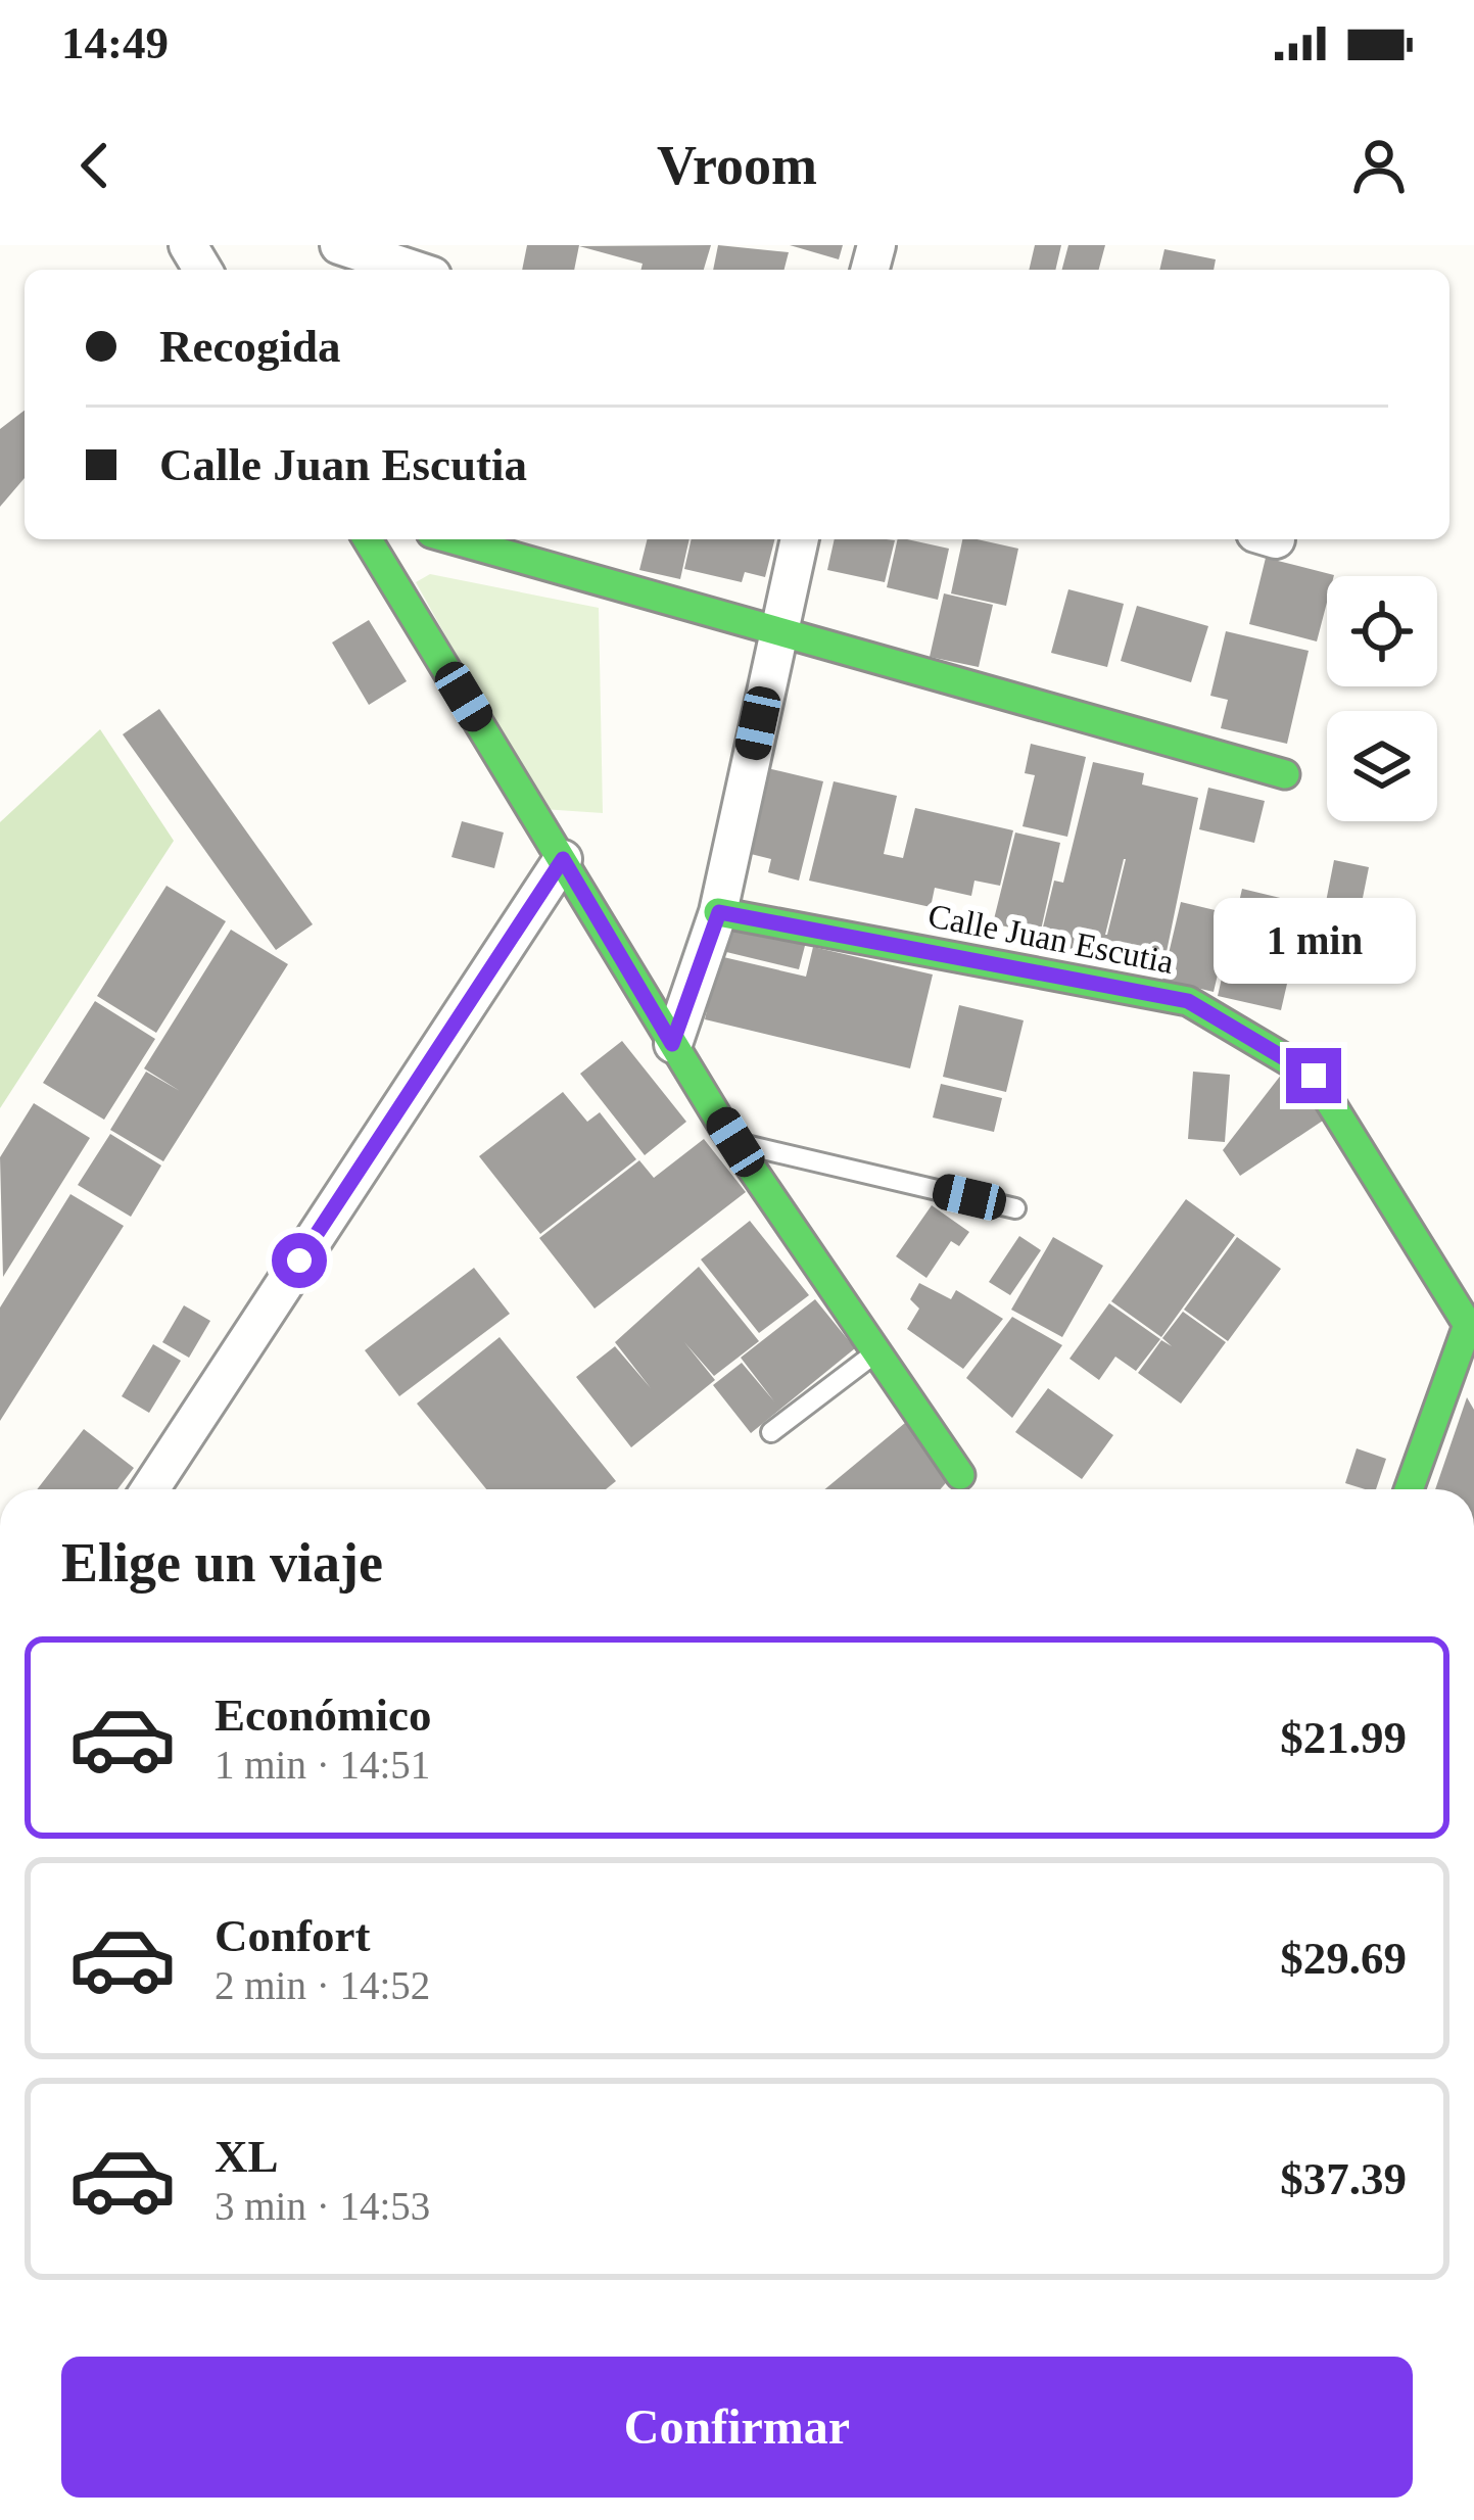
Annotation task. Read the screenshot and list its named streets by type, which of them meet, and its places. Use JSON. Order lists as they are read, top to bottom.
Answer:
{
  "streets": {
    "street": ["Calle Juan Escutia"]
  },
  "page": {
    "status": "14:49",
    "header": "Vroom",
    "banner": ["Recogida", "Calle Juan Escutia"],
    "bubble": "1 min",
    "heading": "Elige un viaje",
    "list": [
      {
        "name": "Económico",
        "note": "1 min · 14:51",
        "value": "$21.99"
      },
      {
        "name": "Confort",
        "note": "2 min · 14:52",
        "value": "$29.69"
      },
      {
        "name": "XL",
        "note": "3 min · 14:53",
        "value": "$37.39"
      }
    ],
    "buttons": "Confirmar"
  }
}
